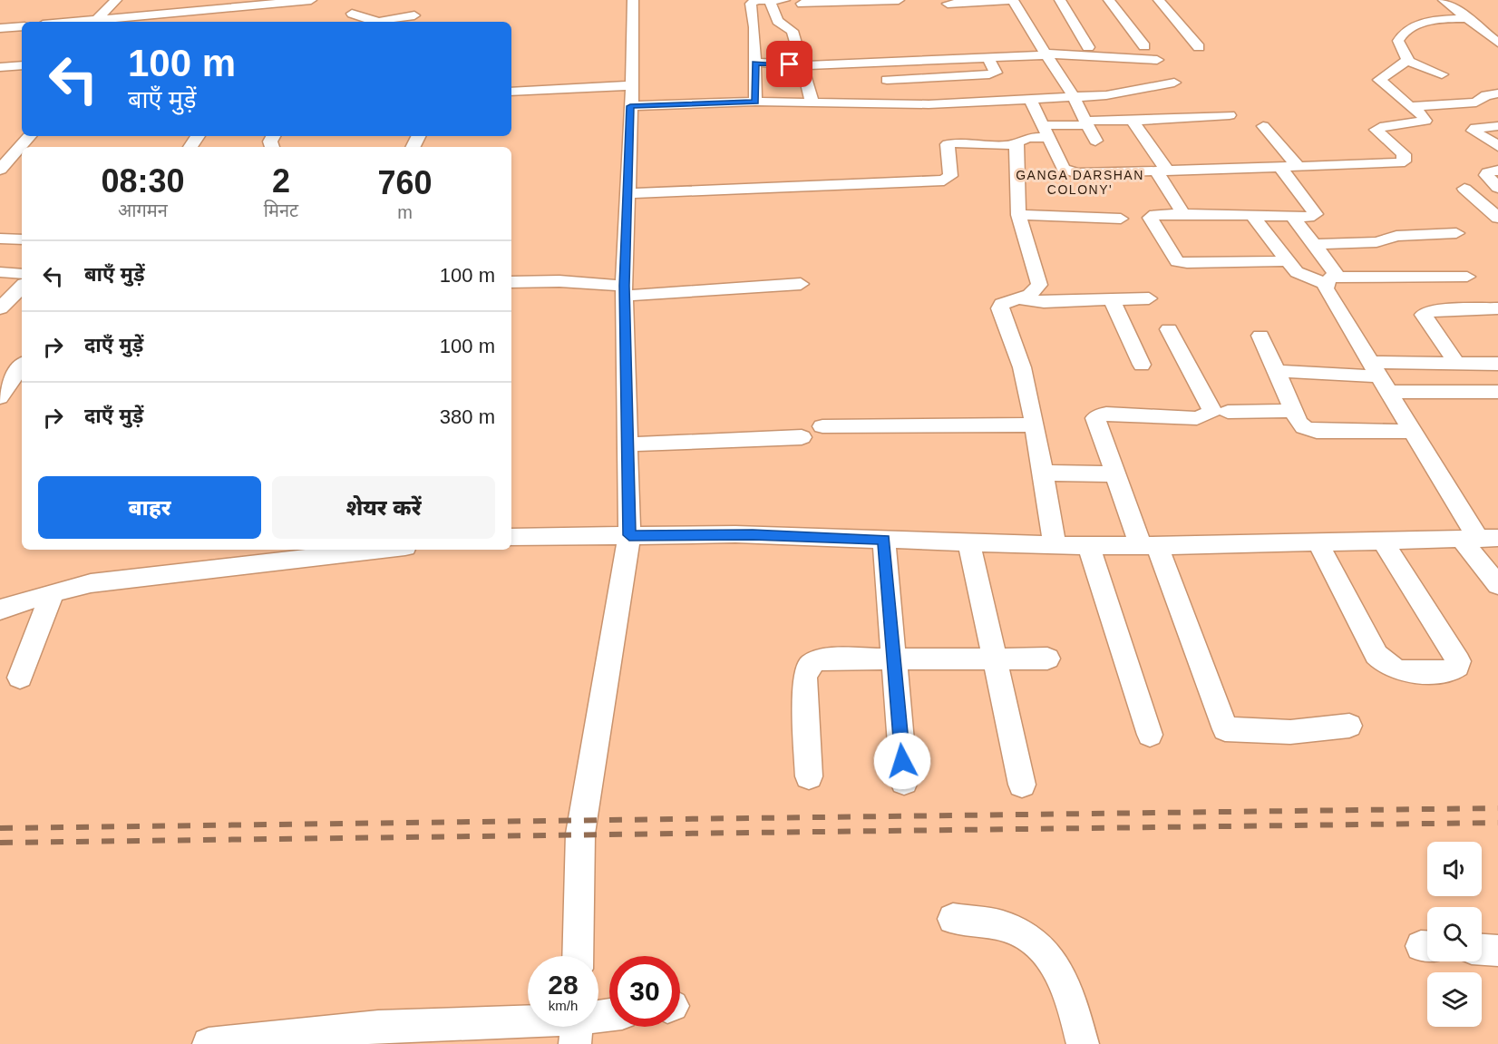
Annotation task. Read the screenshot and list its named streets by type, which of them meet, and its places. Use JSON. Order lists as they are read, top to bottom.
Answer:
{
  "districts": ["GANGA DARSHAN COLONY'"],
  "page": {
    "turn": ["100 m", "बाएँ मुड़ें"],
    "eta": [
      "08:30",
      "आगमन",
      "2",
      "मिनट",
      "760",
      "m"
    ],
    "list": [
      {
        "name": "बाएँ मुड़ें",
        "value": "100 m"
      },
      {
        "name": "दाएँ मुड़ें",
        "value": "100 m"
      },
      {
        "name": "दाएँ मुड़ें",
        "value": "380 m"
      }
    ],
    "buttons": ["बाहर", "शेयर करें"],
    "speed": "28 km/h",
    "limit": "30"
  }
}
